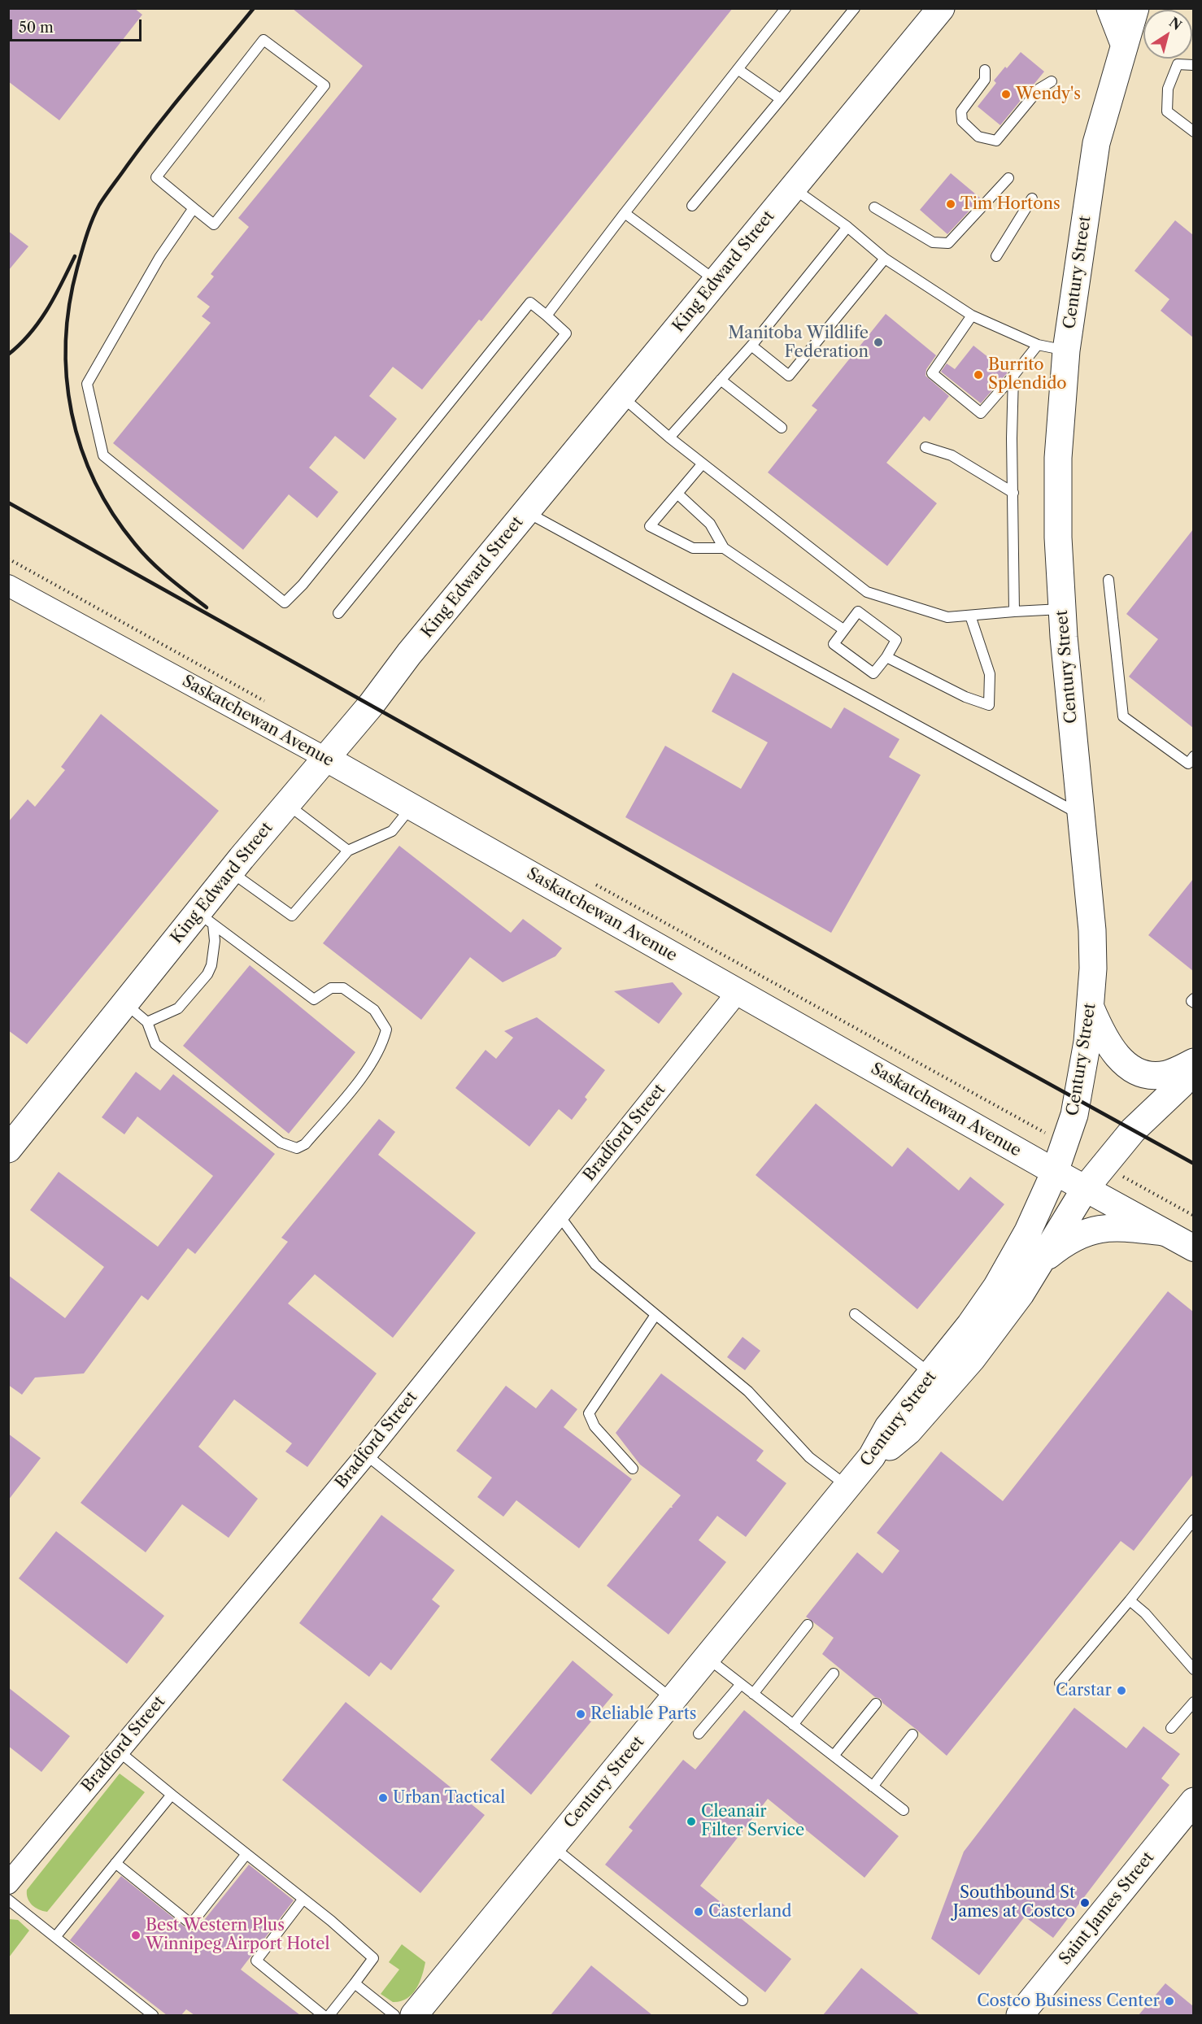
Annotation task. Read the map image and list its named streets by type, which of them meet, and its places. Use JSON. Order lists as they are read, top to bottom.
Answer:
{
  "streets": {
    "main road": ["King Edward Street", "Century Street", "Saint James Street"],
    "street": ["Saskatchewan Avenue", "Bradford Street"]
  },
  "crossings": [
    ["King Edward Street", "Saskatchewan Avenue"],
    ["Century Street", "Saskatchewan Avenue"],
    ["Saskatchewan Avenue", "Bradford Street"]
  ],
  "places": [
    "Wendy's",
    "Tim Hortons",
    "Manitoba Wildlife Federation",
    "Burrito Splendido",
    "Carstar",
    "Reliable Parts",
    "Urban Tactical",
    "Cleanair Filter Service",
    "Southbound St James at Costco",
    "Casterland",
    "Best Western Plus Winnipeg Airport Hotel",
    "Costco Business Center"
  ],
  "scale_bar": "50 m",
  "north": "top right"
}
